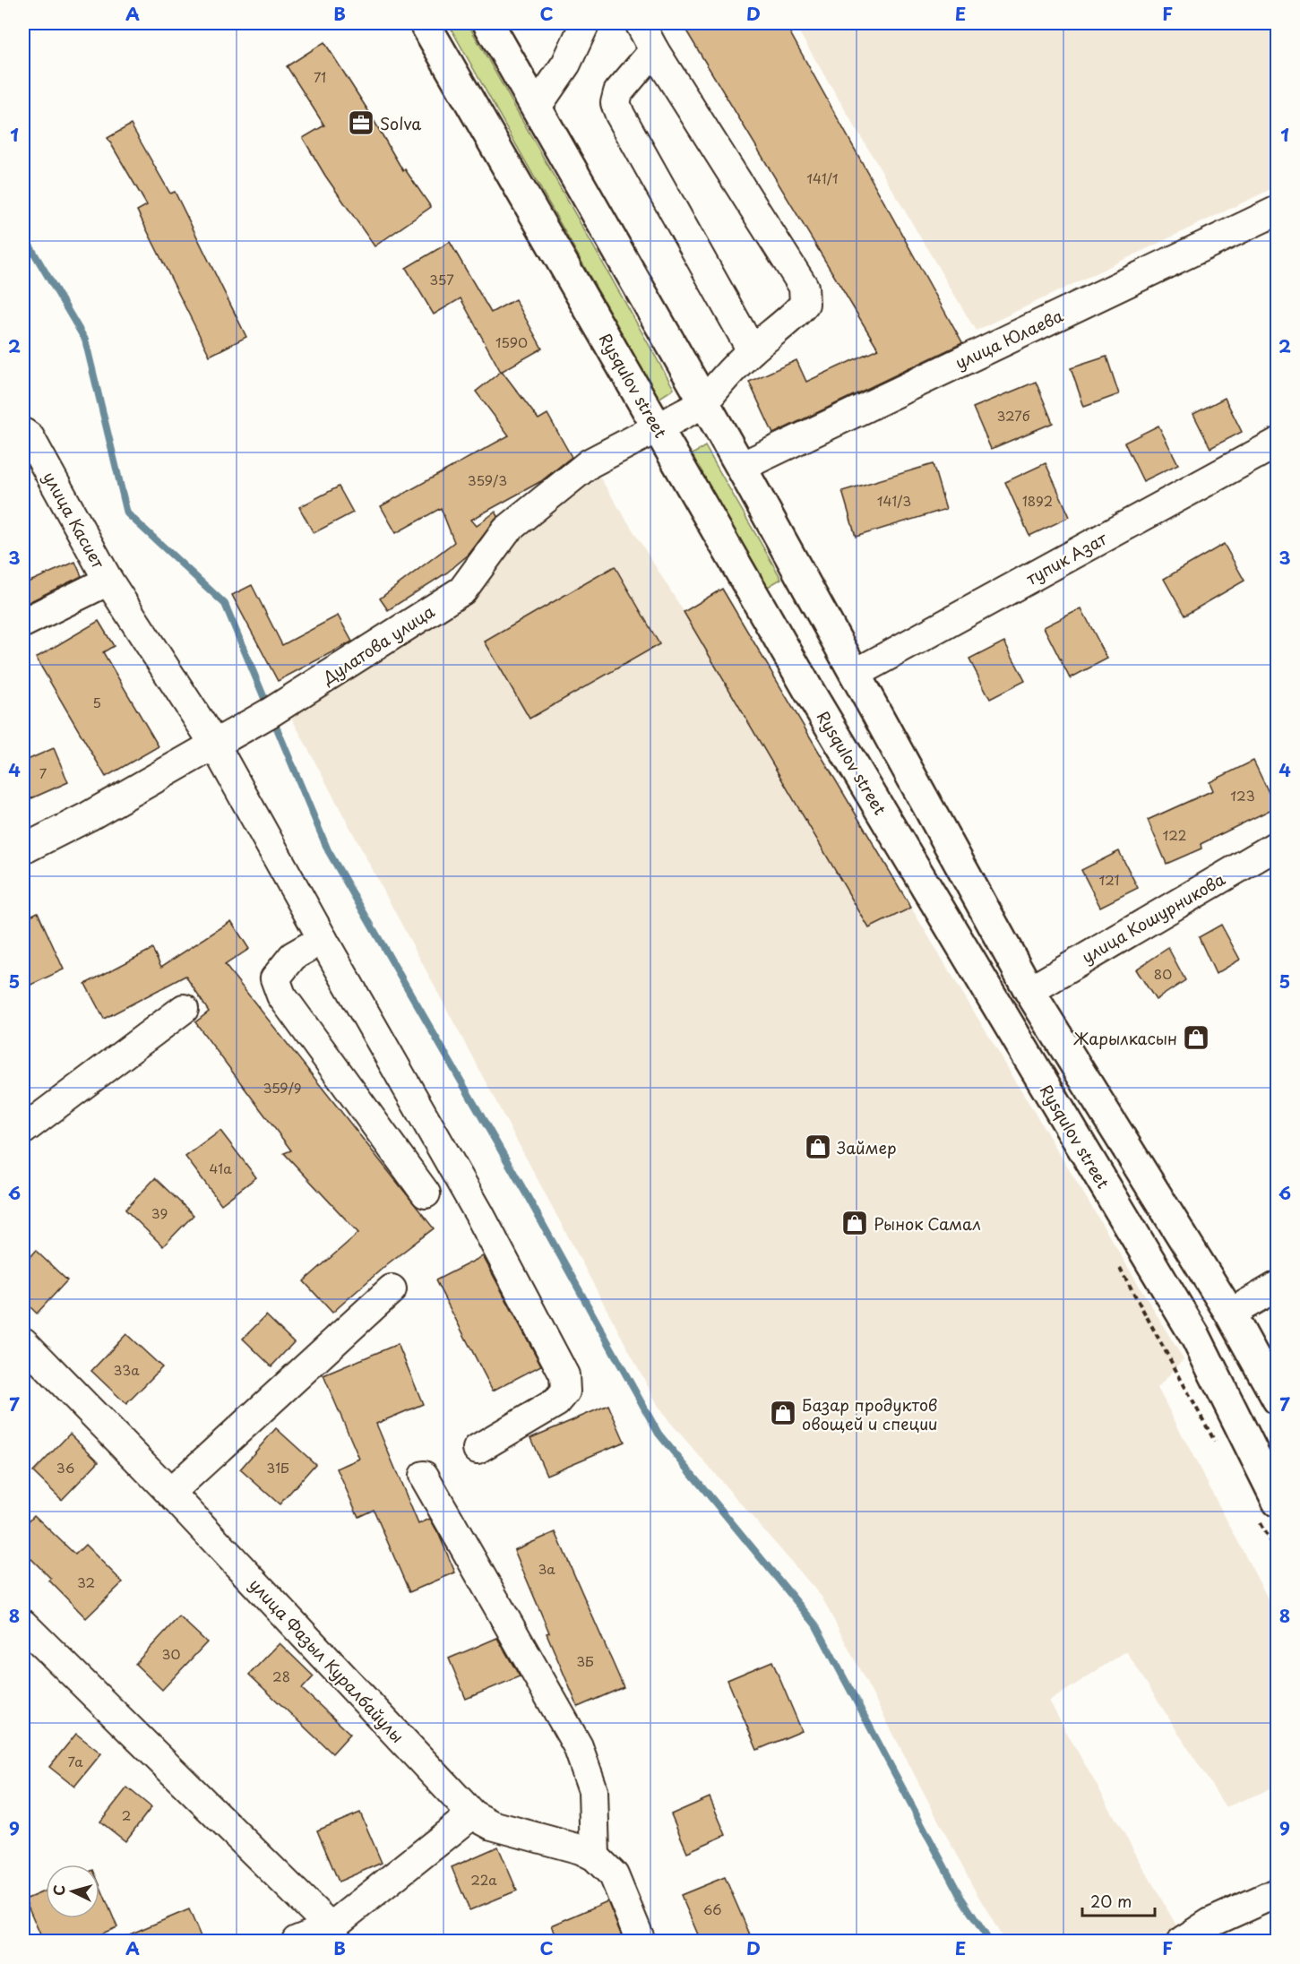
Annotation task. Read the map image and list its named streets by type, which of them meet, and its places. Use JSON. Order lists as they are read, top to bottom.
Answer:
{
  "streets": {
    "main road": ["Rysqulov street"],
    "street": [
      "улица Юлаева",
      "улица Касиет",
      "тупик Азат",
      "Дулатова улица",
      "улица Кошурникова",
      "улица Фазыл Куралбайулы"
    ]
  },
  "crossings": [
    ["Rysqulov street", "Дулатова улица"],
    ["улица Касиет", "Дулатова улица"]
  ],
  "places": {
    "office": ["Solva"],
    "shop": [
      "Жарылкасын",
      "Займер",
      "Рынок Самал",
      "Базар продуктов овощей и специи"
    ]
  },
  "house_numbers": [
    "71",
    "141/1",
    "357",
    "1590",
    "327б",
    "359/3",
    "141/3",
    "1892",
    "5",
    "7",
    "123",
    "122",
    "121",
    "80",
    "359/9",
    "41а",
    "39",
    "33а",
    "36",
    "31Б",
    "3а",
    "32",
    "30",
    "3Б",
    "28",
    "7а",
    "2",
    "22а",
    "66"
  ],
  "scale_bar": "20 m",
  "north": "left",
  "grid": {
    "columns": [
      "A",
      "B",
      "C",
      "D",
      "E",
      "F"
    ],
    "rows": [
      "1",
      "2",
      "3",
      "4",
      "5",
      "6",
      "7",
      "8",
      "9"
    ]
  }
}
